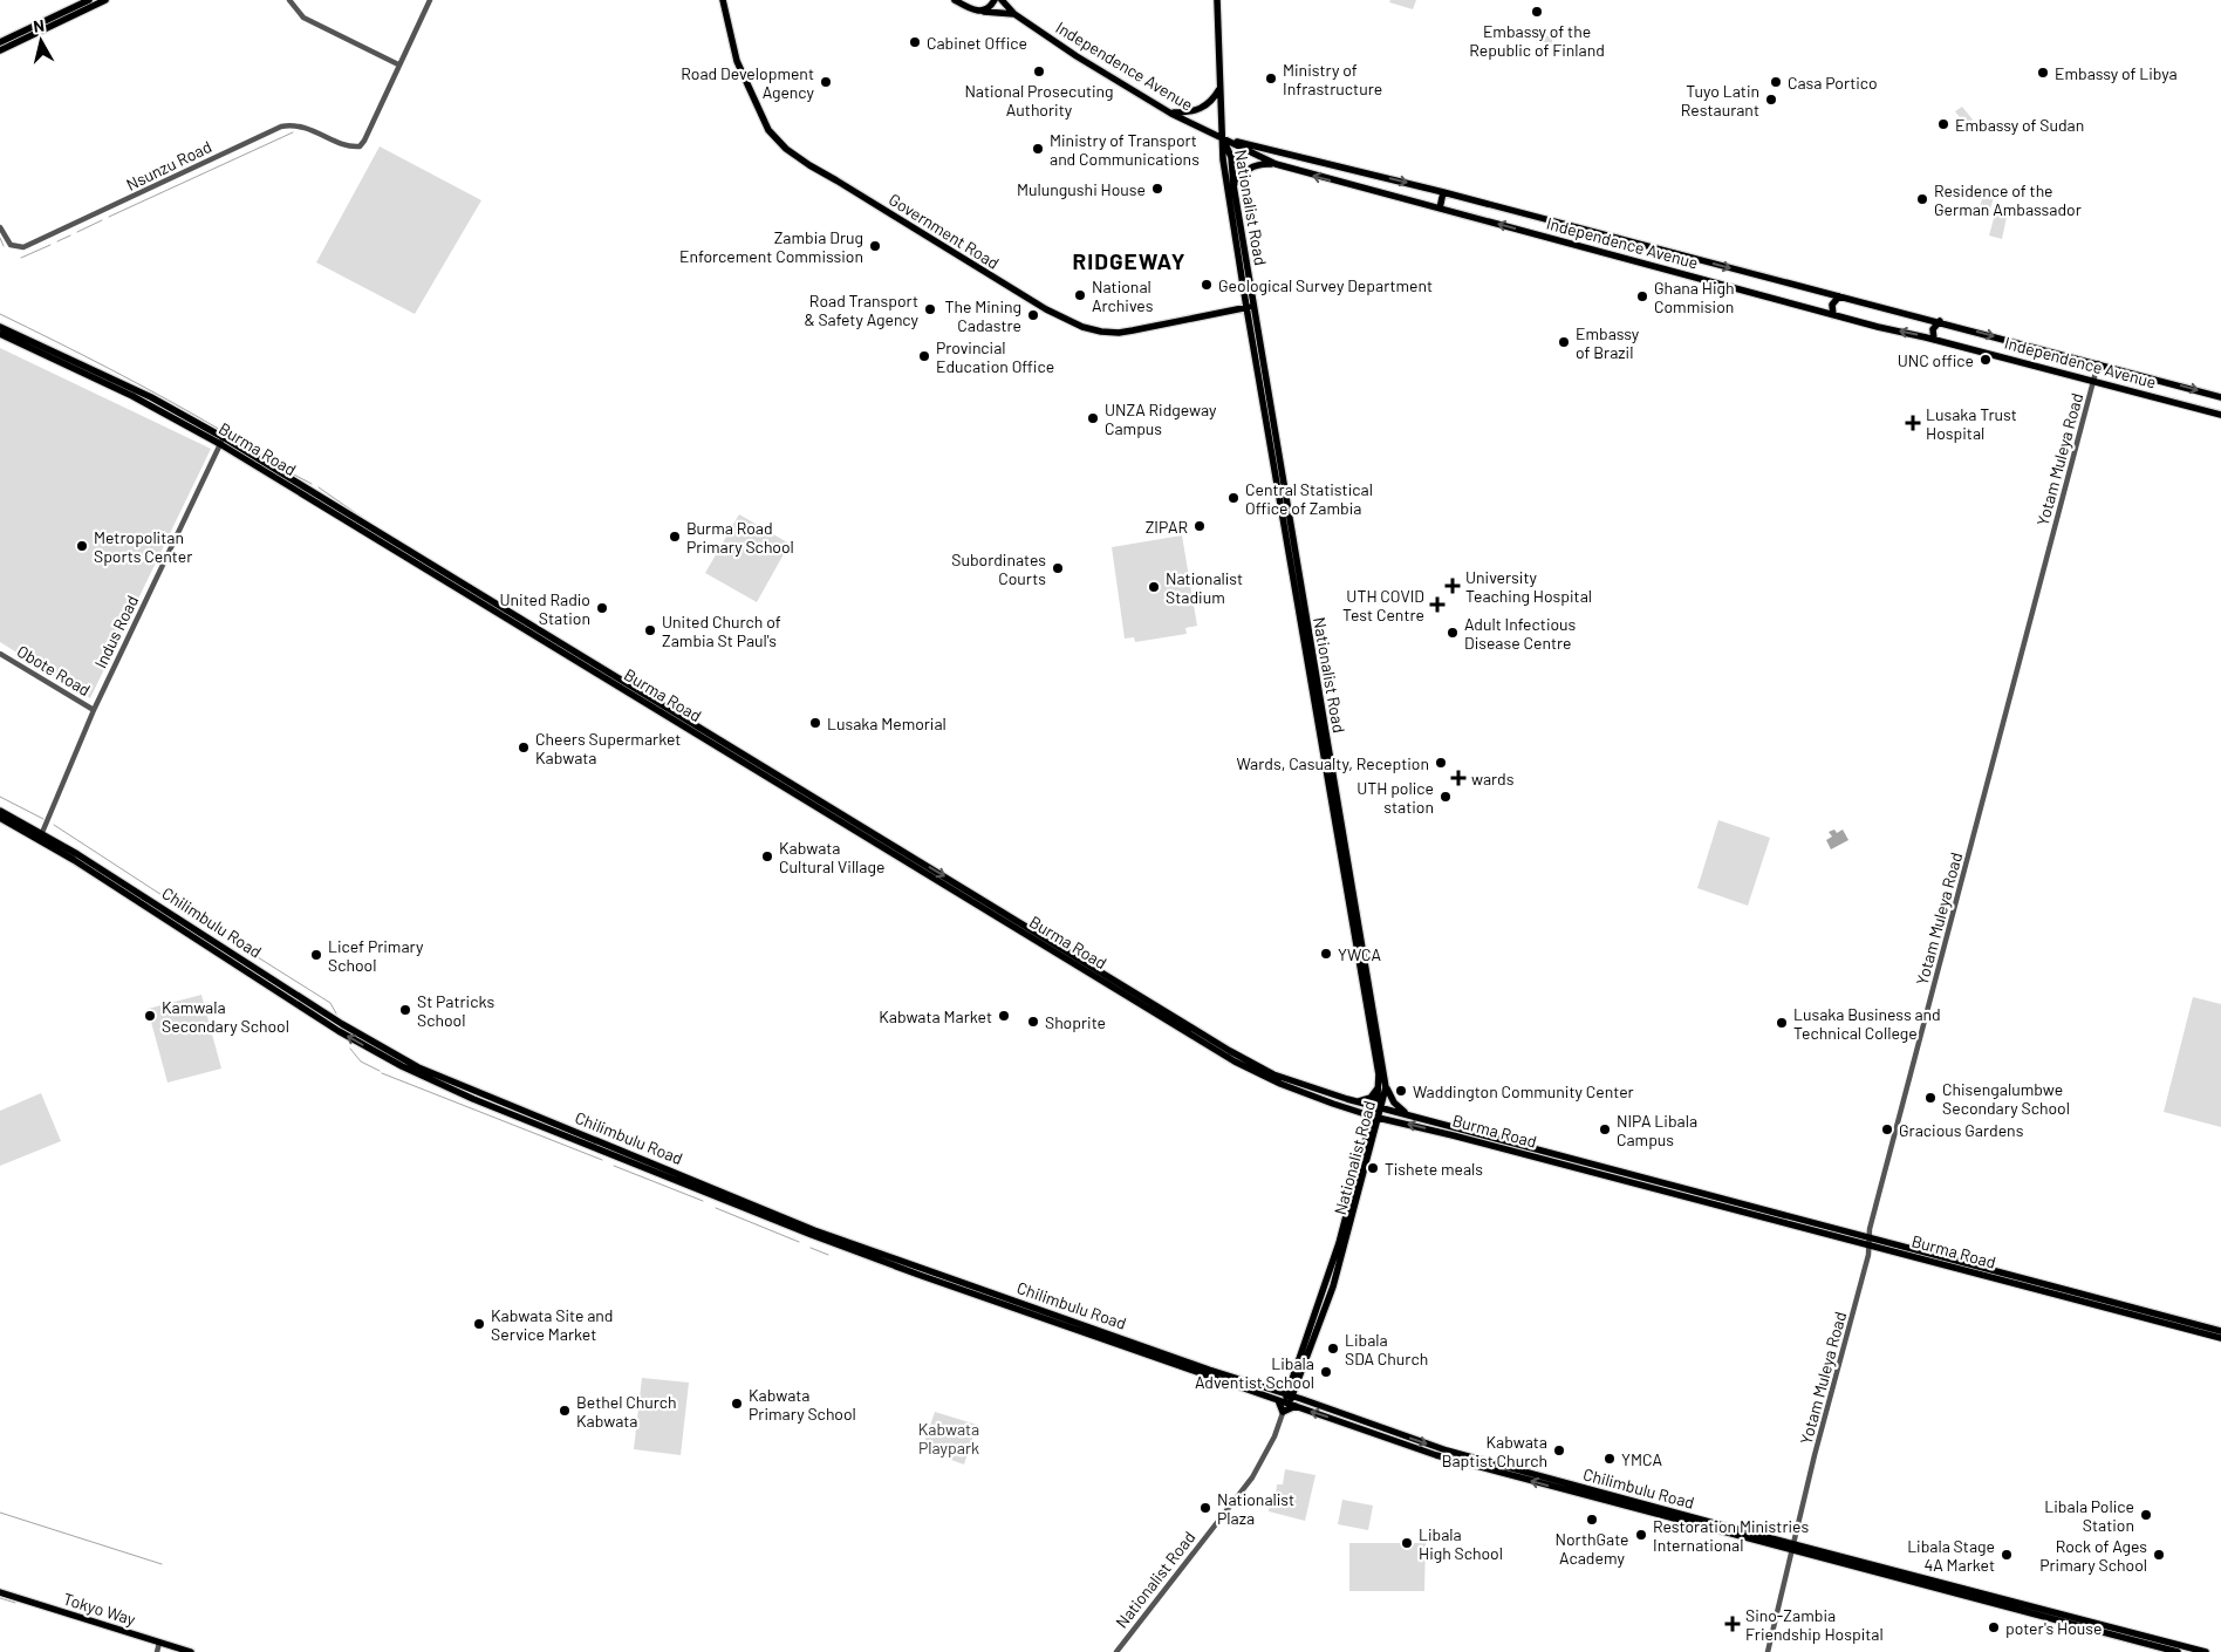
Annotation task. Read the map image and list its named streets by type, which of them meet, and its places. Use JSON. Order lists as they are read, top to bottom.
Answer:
{
  "streets": {
    "main road": [
      "Independence Avenue",
      "Nationalist Road",
      "Government Road",
      "Burma Road",
      "Chilimbulu Road",
      "Tokyo Way"
    ],
    "street": [
      "Nsunzu Road",
      "Yotam Muleya Road",
      "Indus Road",
      "Obote Road"
    ]
  },
  "crossings": [
    ["Independence Avenue", "Nationalist Road"],
    ["Independence Avenue", "Yotam Muleya Road"],
    ["Nationalist Road", "Government Road"],
    ["Nationalist Road", "Burma Road"],
    ["Nationalist Road", "Chilimbulu Road"],
    ["Burma Road", "Yotam Muleya Road"],
    ["Burma Road", "Indus Road"],
    ["Yotam Muleya Road", "Chilimbulu Road"],
    ["Indus Road", "Obote Road"],
    ["Indus Road", "Chilimbulu Road"]
  ],
  "districts": ["RIDGEWAY"],
  "parks": ["Kabwata Playpark"],
  "places": {
    "other": [
      "Embassy of the Republic of Finland",
      "Cabinet Office",
      "National Prosecuting Authority",
      "Embassy of Libya",
      "Ministry of Infrastructure",
      "Road Development Agency",
      "Casa Portico",
      "Tuyo Latin Restaurant",
      "Embassy of Sudan",
      "Ministry of Transport and Communications",
      "Mulungushi House",
      "Residence of the German Ambassador",
      "Zambia Drug Enforcement Commission",
      "Geological Survey Department",
      "National Archives",
      "Ghana High Commision",
      "Road Transport & Safety Agency",
      "The Mining Cadastre",
      "Embassy of Brazil",
      "Provincial Education Office",
      "UNC office",
      "UNZA Ridgeway Campus",
      "Central Statistical Office of Zambia",
      "ZIPAR",
      "Burma Road Primary School",
      "Metropolitan Sports Center",
      "Subordinates Courts",
      "Nationalist Stadium",
      "United Radio Station",
      "United Church of Zambia St Paul's",
      "Adult Infectious Disease Centre",
      "Lusaka Memorial",
      "Cheers Supermarket Kabwata",
      "Wards, Casualty, Reception",
      "UTH police station",
      "Kabwata Cultural Village",
      "YWCA",
      "Licef Primary School",
      "St Patricks School",
      "Kamwala Secondary School",
      "Kabwata Market",
      "Shoprite",
      "Lusaka Business and Technical College",
      "Waddington Community Center",
      "Chisengalumbwe Secondary School",
      "NIPA Libala Campus",
      "Gracious Gardens",
      "Tishete meals",
      "Kabwata Site and Service Market",
      "Libala SDA Church",
      "Libala Adventist School",
      "Kabwata Primary School",
      "Bethel Church Kabwata",
      "Kabwata Baptist Church",
      "YMCA",
      "Nationalist Plaza",
      "Libala Police Station",
      "NorthGate Academy",
      "Restoration Ministries International",
      "Libala High School",
      "Libala Stage 4A Market",
      "Rock of Ages Primary School",
      "poter's House"
    ],
    "health": [
      "Lusaka Trust Hospital",
      "University Teaching Hospital",
      "UTH COVID Test Centre",
      "wards",
      "Sino-Zambia Friendship Hospital"
    ]
  },
  "north": "top"
}
